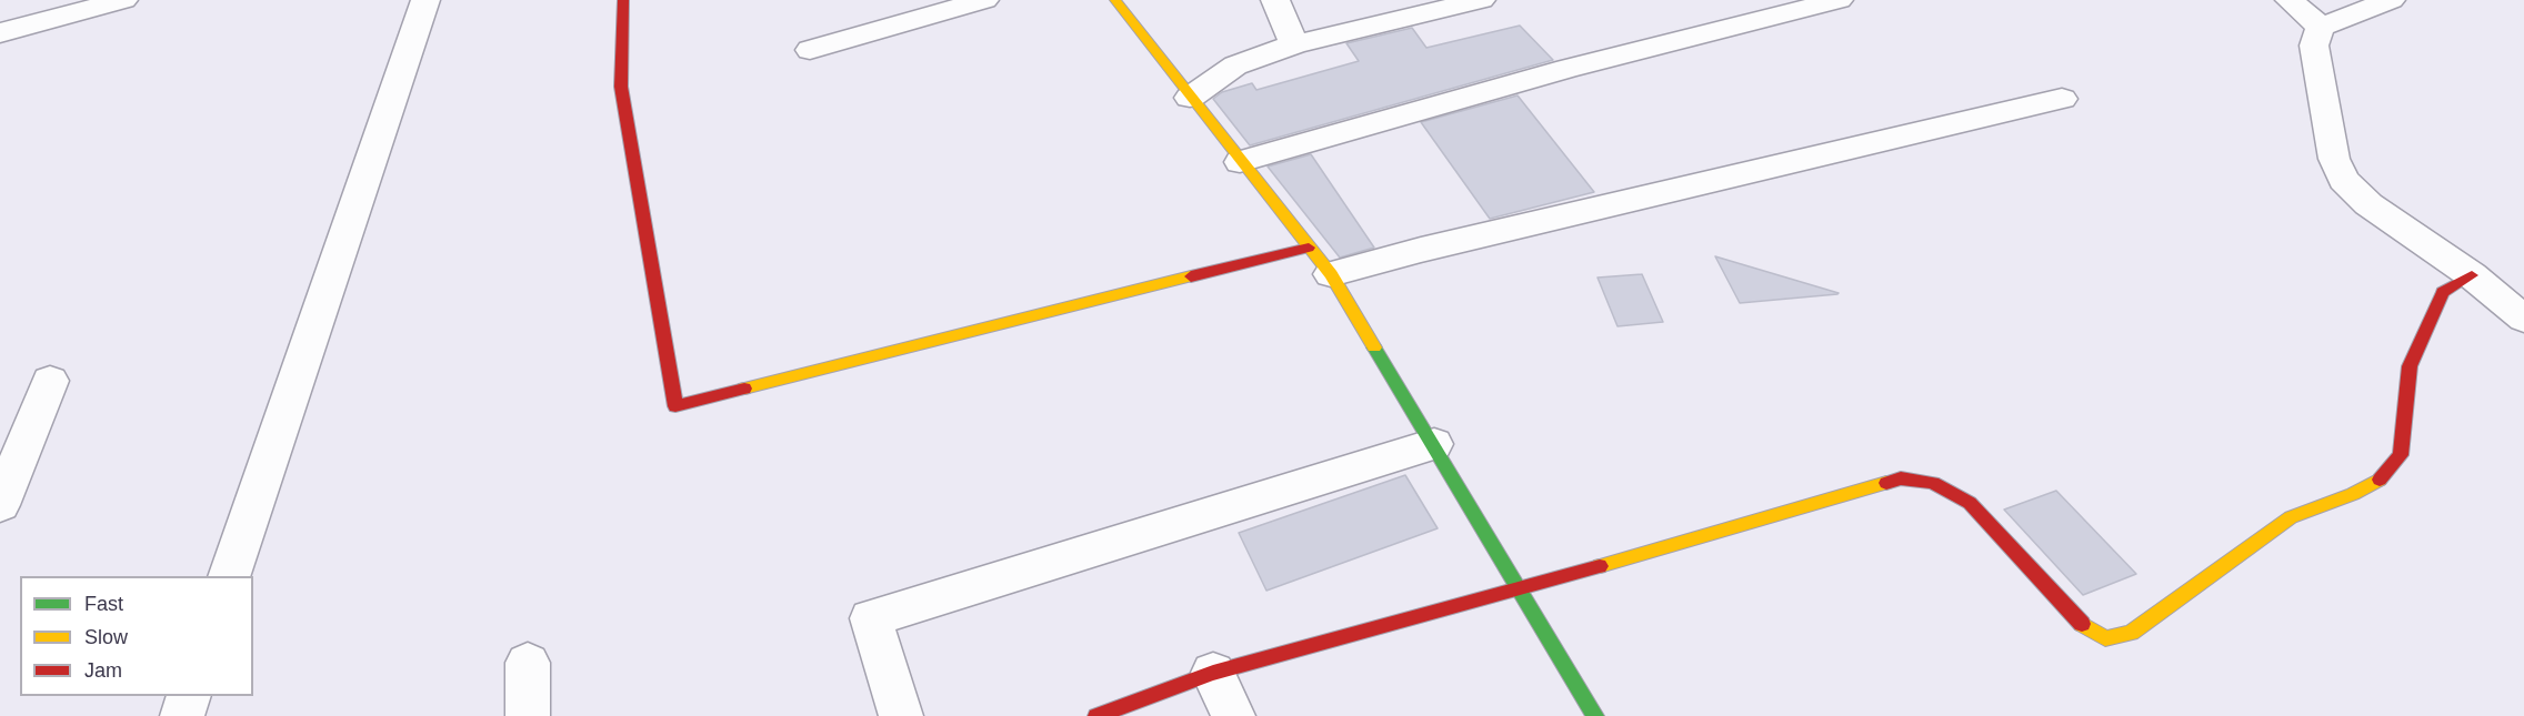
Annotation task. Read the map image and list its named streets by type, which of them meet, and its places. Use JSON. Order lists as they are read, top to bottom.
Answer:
{
  "legend": ["Fast", "Slow", "Jam"]
}
